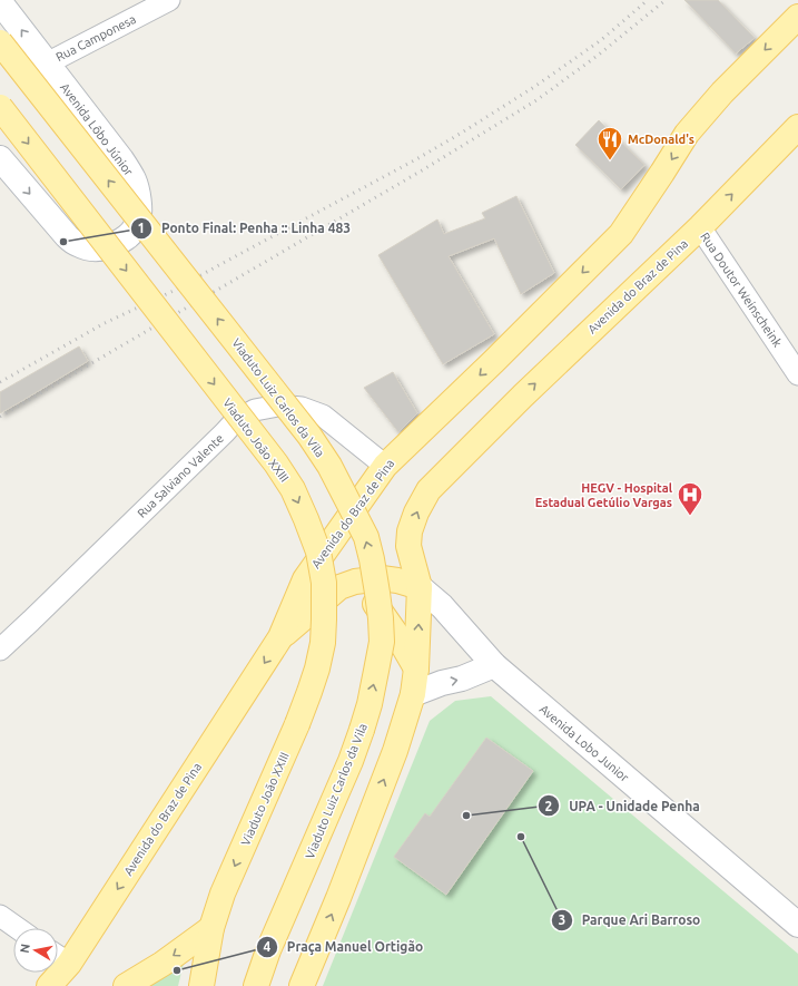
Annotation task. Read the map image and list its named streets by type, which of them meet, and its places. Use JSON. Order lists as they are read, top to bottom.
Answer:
{
  "streets": {
    "main road": ["Avenida do Braz de Pina", "Viaduto Luiz Carlos da Vila", "Viaduto João XXIII"],
    "street": [
      "Rua Camponesa",
      "Avenida Lôbo Júnior",
      "Rua Doutor Weinscheink",
      "Rua Salviano Valente",
      "Avenida Lobo Junior"
    ]
  },
  "crossings": [
    ["Rua Camponesa", "Avenida Lôbo Júnior"],
    ["Avenida do Braz de Pina", "Rua Doutor Weinscheink"],
    ["Avenida do Braz de Pina", "Rua Salviano Valente"],
    ["Avenida do Braz de Pina", "Avenida Lobo Junior"]
  ],
  "one_way": ["Viaduto Luiz Carlos da Vila", "Viaduto João XXIII"],
  "places": {
    "restaurant": ["McDonald's"],
    "other": [
      "Ponto Final: Penha :: Linha 483",
      "UPA - Unidade Penha",
      "Parque Ari Barroso",
      "Praça Manuel Ortigão"
    ],
    "hospital": ["HEGV - Hospital Estadual Getúlio Vargas"]
  },
  "north": "left"
}
